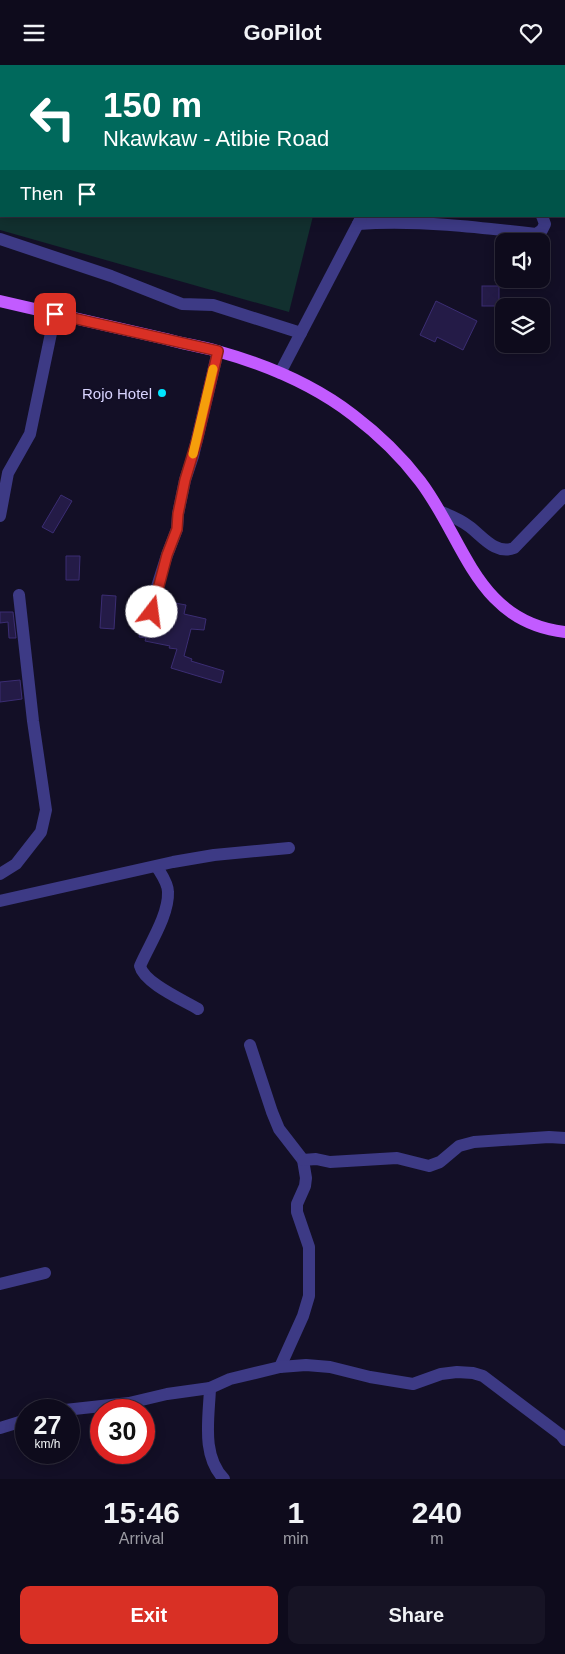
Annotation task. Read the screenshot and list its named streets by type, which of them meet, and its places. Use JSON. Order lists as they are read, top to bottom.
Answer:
{
  "places": ["Rojo Hotel"],
  "page": {
    "header": "GoPilot",
    "turn": ["150 m", "Nkawkaw - Atibie Road"],
    "then": "Then",
    "speed": "27 km/h",
    "limit": "30",
    "eta": [
      "15:46",
      "Arrival",
      "1",
      "min",
      "240",
      "m"
    ],
    "buttons": ["Exit", "Share"]
  }
}
